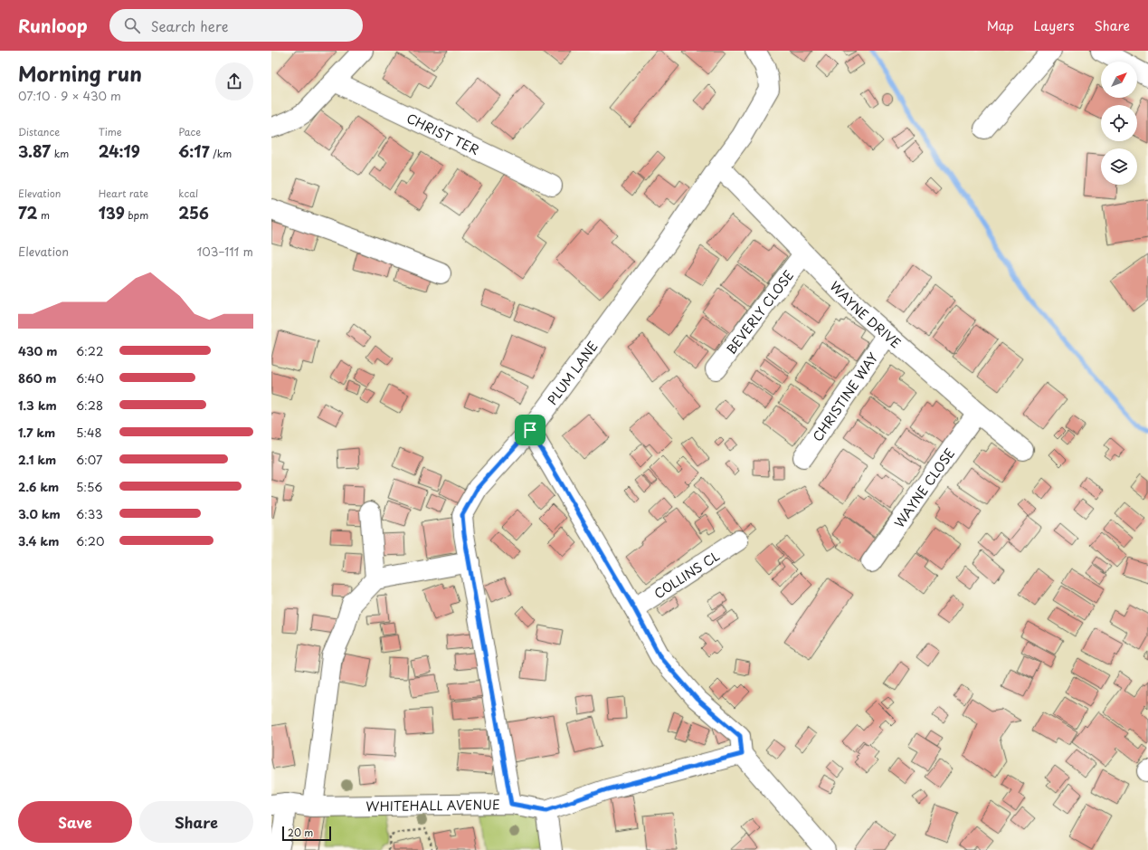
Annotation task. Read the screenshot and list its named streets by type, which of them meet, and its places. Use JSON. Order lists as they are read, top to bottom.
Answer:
{
  "streets": {
    "street": [
      "CHRIST TER",
      "BEVERLY CLOSE",
      "WAYNE DRIVE",
      "PLUM LANE",
      "CHRISTINE WAY",
      "WAYNE CLOSE",
      "COLLINS CL",
      "WHITEHALL AVENUE"
    ]
  },
  "crossings": [
    ["BEVERLY CLOSE", "WAYNE DRIVE"],
    ["WAYNE DRIVE", "PLUM LANE"],
    ["WAYNE DRIVE", "CHRISTINE WAY"],
    ["WAYNE DRIVE", "WAYNE CLOSE"],
    ["PLUM LANE", "WHITEHALL AVENUE"]
  ],
  "scale_bar": "20 m",
  "north": "top right",
  "page": {
    "header": "Runloop",
    "search": "Search here",
    "nav": ["Map", "Layers", "Share"],
    "heading": ["Morning run", "07:10 · 9 × 430 m"],
    "stats": [
      ["Distance", "3.87 km"],
      ["Time", "24:19"],
      ["Pace", "6:17 /km"],
      ["Elevation", "72 m"],
      ["Heart rate", "139 bpm"],
      ["kcal", "256"]
    ],
    "chart": ["Elevation", "103–111 m"],
    "list": [
      {
        "name": "430 m",
        "note": "6:22"
      },
      {
        "name": "860 m",
        "note": "6:40"
      },
      {
        "name": "1.3 km",
        "note": "6:28"
      },
      {
        "name": "1.7 km",
        "note": "5:48"
      },
      {
        "name": "2.1 km",
        "note": "6:07"
      },
      {
        "name": "2.6 km",
        "note": "5:56"
      },
      {
        "name": "3.0 km",
        "note": "6:33"
      },
      {
        "name": "3.4 km",
        "note": "6:20"
      }
    ],
    "buttons": ["Save", "Share"],
    "scale": "20 m"
  }
}
